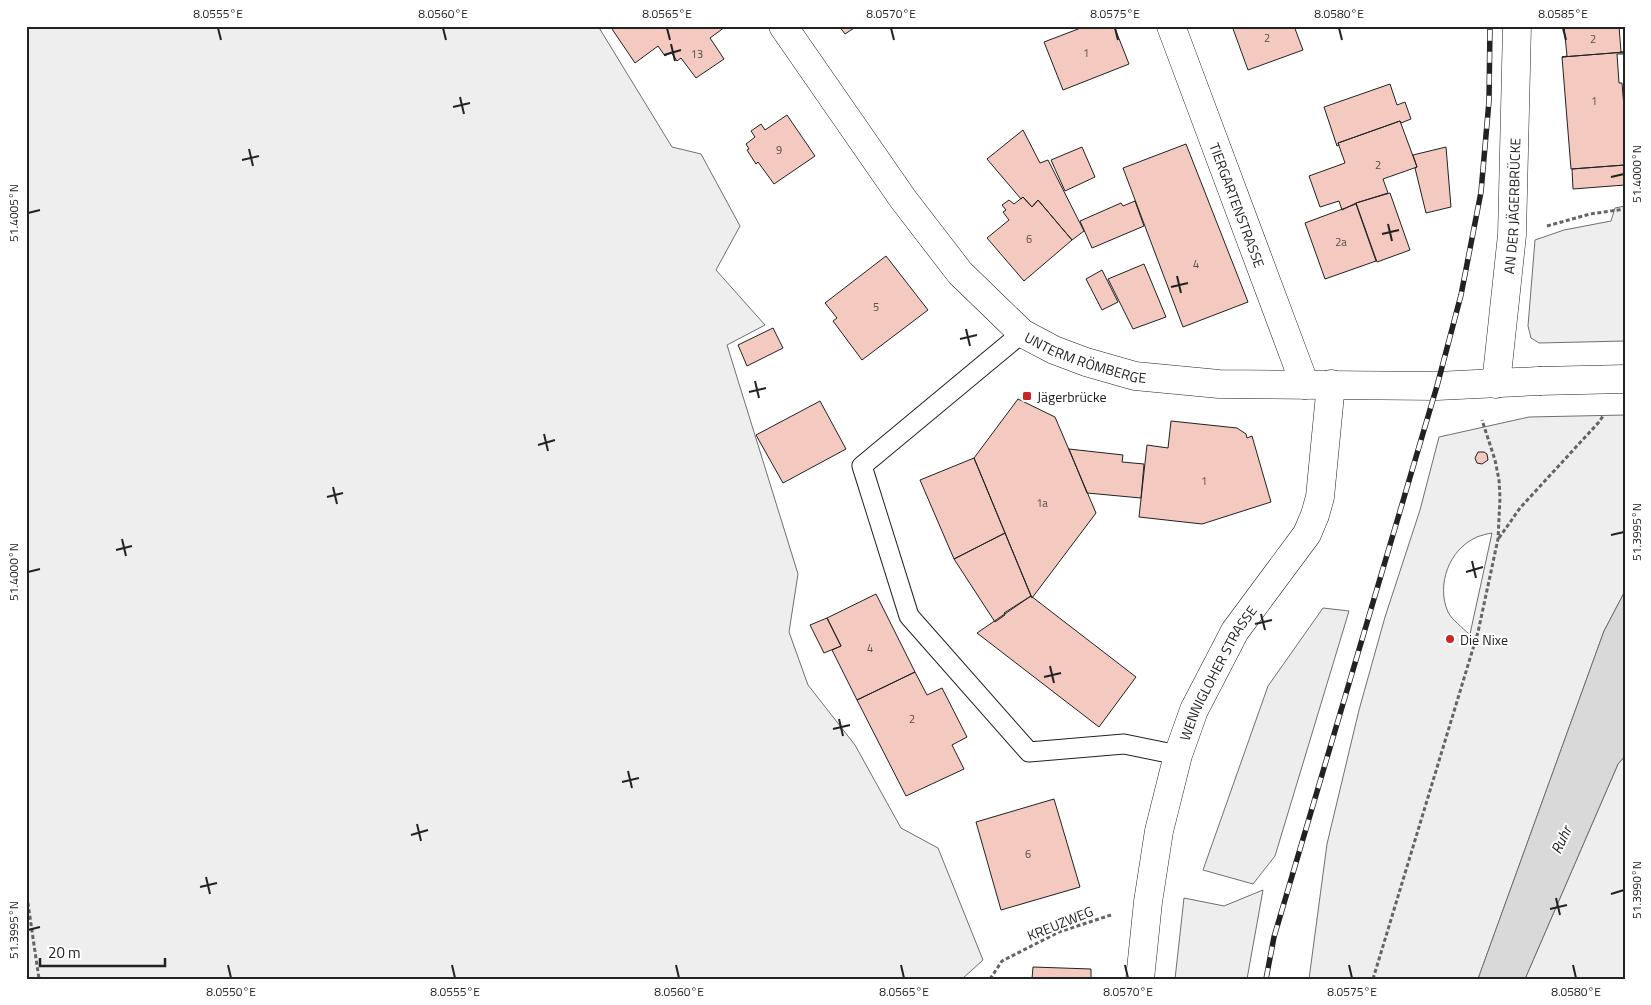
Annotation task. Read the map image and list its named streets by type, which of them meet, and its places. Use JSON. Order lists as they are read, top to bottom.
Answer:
{
  "streets": {
    "main road": [
      "AN DER JÄGERBRÜCKE",
      "TIERGARTENSTRASSE",
      "UNTERM RÖMBERGE",
      "WENNIGLOHER STRASSE"
    ],
    "path": ["KREUZWEG"]
  },
  "crossings": [
    ["AN DER JÄGERBRÜCKE", "UNTERM RÖMBERGE"],
    ["TIERGARTENSTRASSE", "UNTERM RÖMBERGE"],
    ["TIERGARTENSTRASSE", "WENNIGLOHER STRASSE"],
    ["UNTERM RÖMBERGE", "WENNIGLOHER STRASSE"],
    ["WENNIGLOHER STRASSE", "KREUZWEG"]
  ],
  "water": ["Ruhr"],
  "places": {
    "transit": ["Jägerbrücke"],
    "other": ["Die Nixe"]
  },
  "house_numbers": [
    "2",
    "2",
    "1",
    "13",
    "1",
    "9",
    "2",
    "6",
    "2a",
    "4",
    "5",
    "1",
    "1a",
    "4",
    "2",
    "6"
  ],
  "scale_bar": "20 m",
  "coordinates": [
    "8.0555°E",
    "8.0560°E",
    "8.0565°E",
    "8.0570°E",
    "8.0575°E",
    "8.0580°E",
    "8.0585°E",
    "51.4000°N",
    "51.4005°N",
    "51.3995°N",
    "51.3990°N",
    "8.0550°E"
  ]
}
